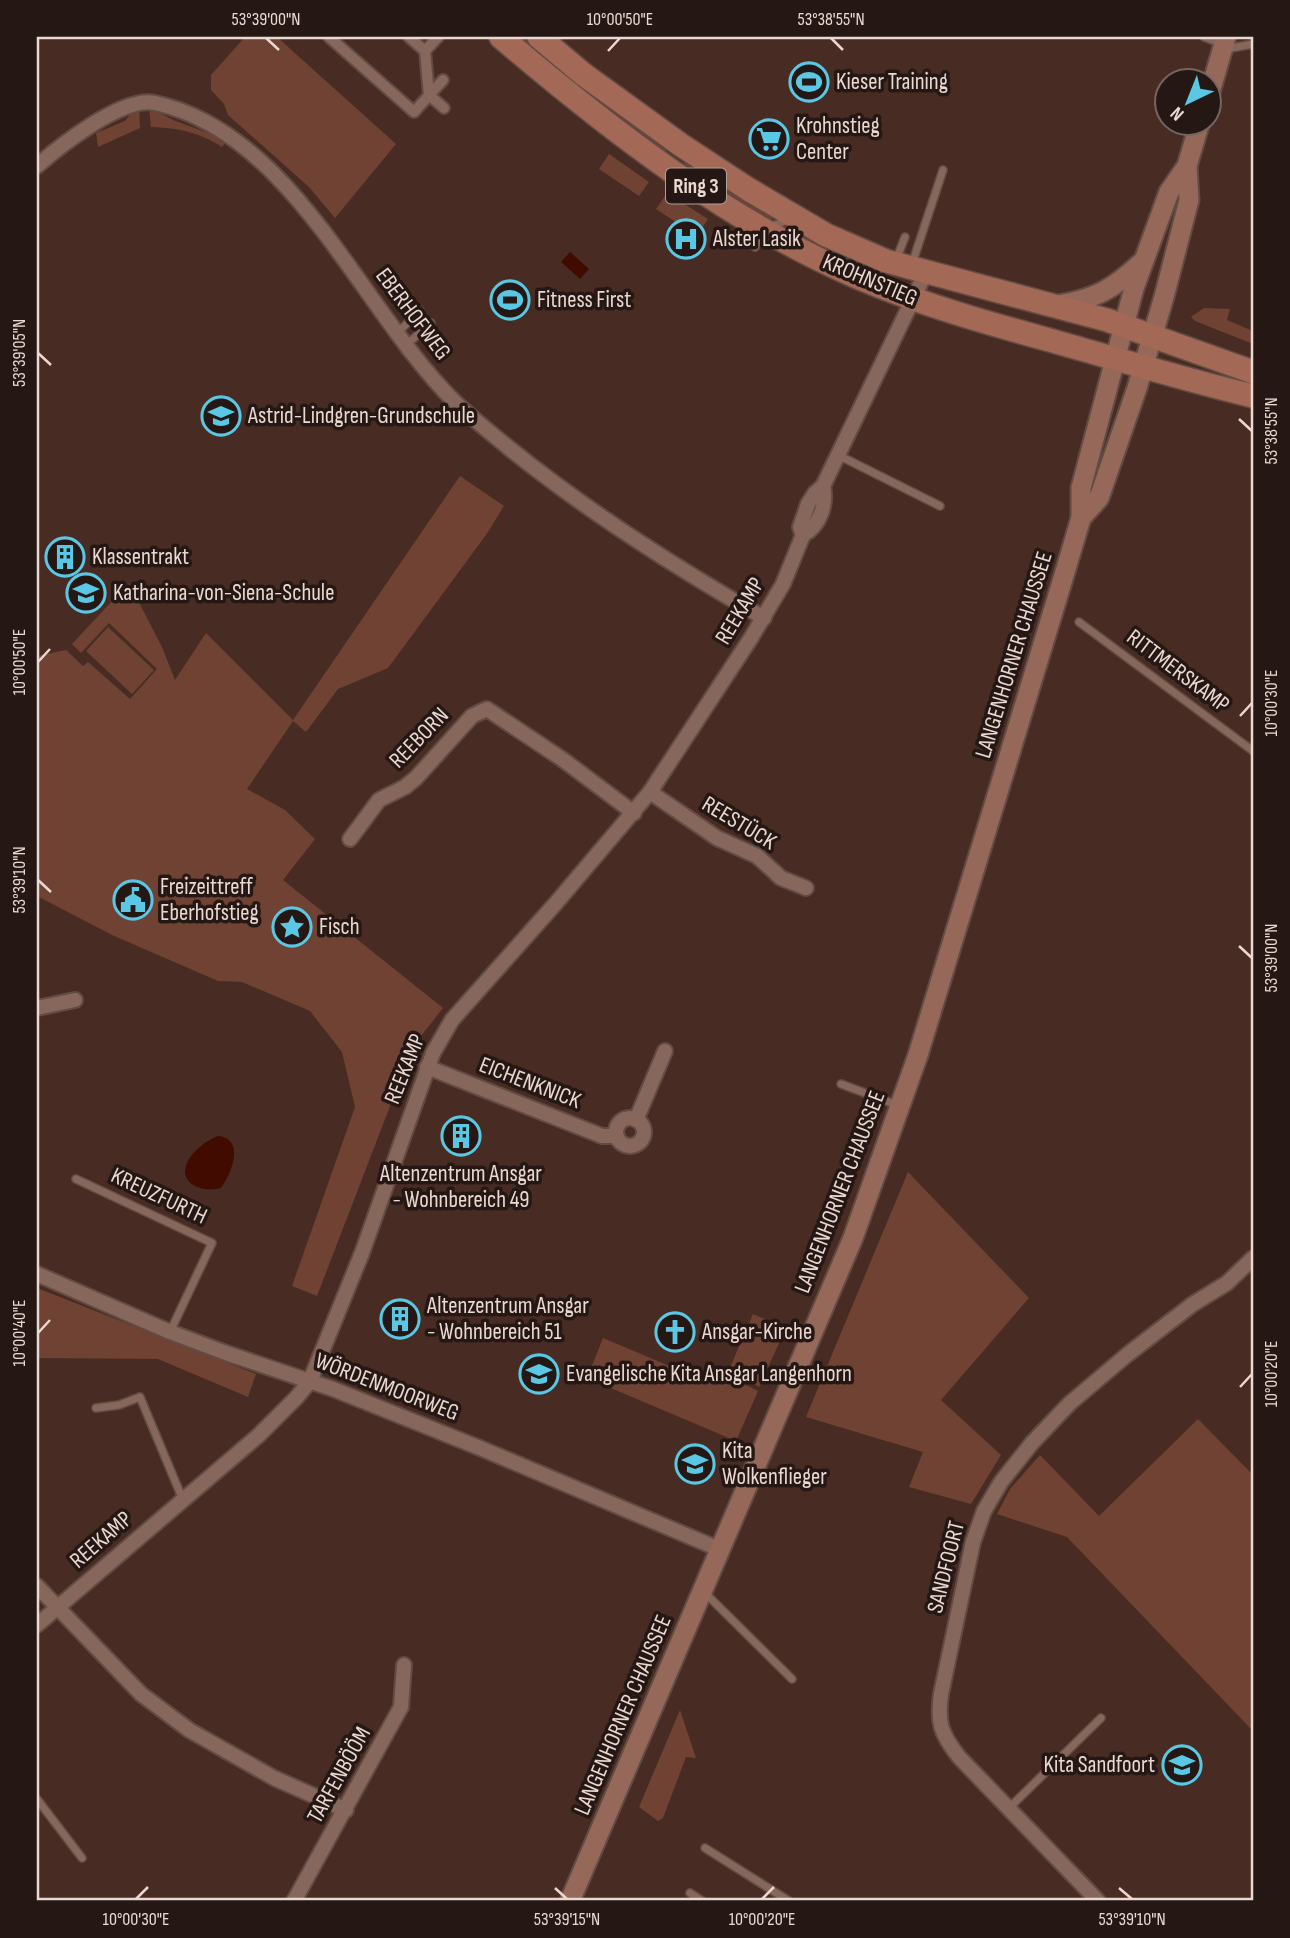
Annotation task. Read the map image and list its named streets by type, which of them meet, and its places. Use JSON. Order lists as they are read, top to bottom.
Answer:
{
  "streets": {
    "main road": ["Ring 3", "KROHNSTIEG", "LANGENHORNER CHAUSSEE"],
    "street": [
      "EBERHOFWEG",
      "REEKAMP",
      "REEBORN",
      "REESTÜCK",
      "EICHENKNICK",
      "WÖRDENMOORWEG",
      "SANDFOORT",
      "TARFENBÖÖM"
    ],
    "lane": ["RITTMERSKAMP", "KREUZFURTH"]
  },
  "crossings": [
    ["KROHNSTIEG", "REEKAMP"],
    ["KROHNSTIEG", "LANGENHORNER CHAUSSEE"],
    ["EBERHOFWEG", "REEKAMP"],
    ["REEKAMP", "REEBORN"],
    ["REEKAMP", "REESTÜCK"],
    ["REEKAMP", "EICHENKNICK"],
    ["REEKAMP", "WÖRDENMOORWEG"],
    ["LANGENHORNER CHAUSSEE", "WÖRDENMOORWEG"],
    ["KREUZFURTH", "WÖRDENMOORWEG"]
  ],
  "places": {
    "sports": ["Kieser Training", "Fitness First"],
    "supermarket": ["Krohnstieg Center"],
    "hospital": ["Alster Lasik"],
    "school or university": [
      "Astrid-Lindgren-Grundschule",
      "Katharina-von-Siena-Schule",
      "Evangelische Kita Ansgar Langenhorn",
      "Kita Wolkenflieger",
      "Kita Sandfoort"
    ],
    "building": ["Klassentrakt", "Altenzentrum Ansgar - Wohnbereich 49", "Altenzentrum Ansgar - Wohnbereich 51"],
    "public building": ["Freizeittreff Eberhofstieg"],
    "place": ["Fisch"],
    "church": ["Ansgar-Kirche"]
  },
  "north": "bottom left",
  "coordinates": [
    "53°39'00\"N",
    "10°00'50\"E",
    "53°38'55\"N",
    "53°39'05\"N",
    "10°00'30\"E",
    "53°39'10\"N",
    "10°00'40\"E",
    "10°00'20\"E",
    "53°39'15\"N"
  ]
}
